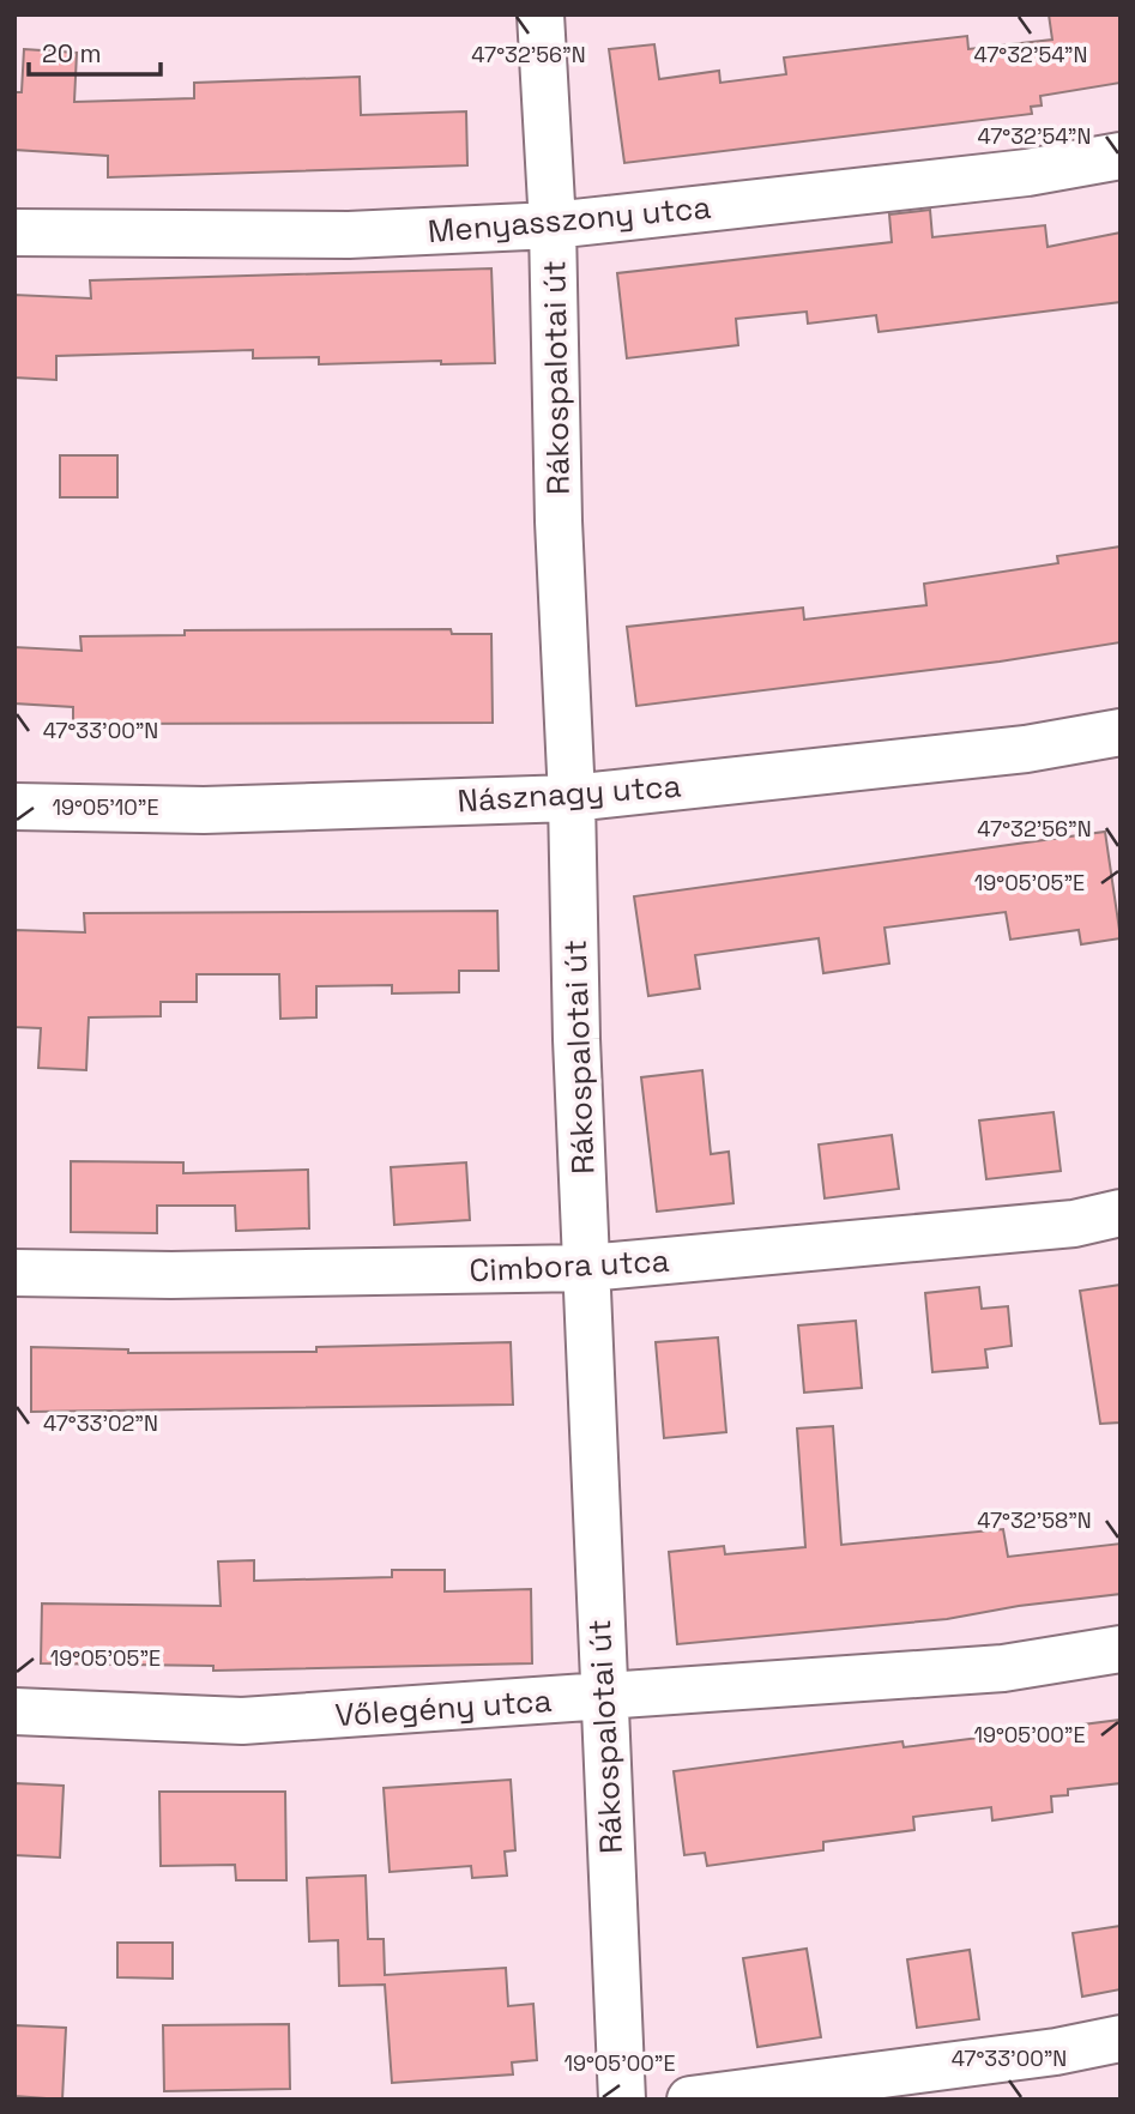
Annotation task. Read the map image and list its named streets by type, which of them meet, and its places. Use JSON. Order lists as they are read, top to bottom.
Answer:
{
  "streets": {
    "street": [
      "Menyasszony utca",
      "Rákospalotai út",
      "Násznagy utca",
      "Cimbora utca",
      "Vőlegény utca"
    ]
  },
  "crossings": [
    ["Menyasszony utca", "Rákospalotai út"],
    ["Rákospalotai út", "Násznagy utca"],
    ["Rákospalotai út", "Cimbora utca"],
    ["Rákospalotai út", "Vőlegény utca"]
  ],
  "scale_bar": "20 m",
  "coordinates": [
    "47°32'56\"N",
    "47°32'54\"N",
    "47°33'00\"N",
    "19°05'10\"E",
    "19°05'05\"E",
    "47°33'02\"N",
    "47°32'58\"N",
    "19°05'00\"E"
  ]
}
